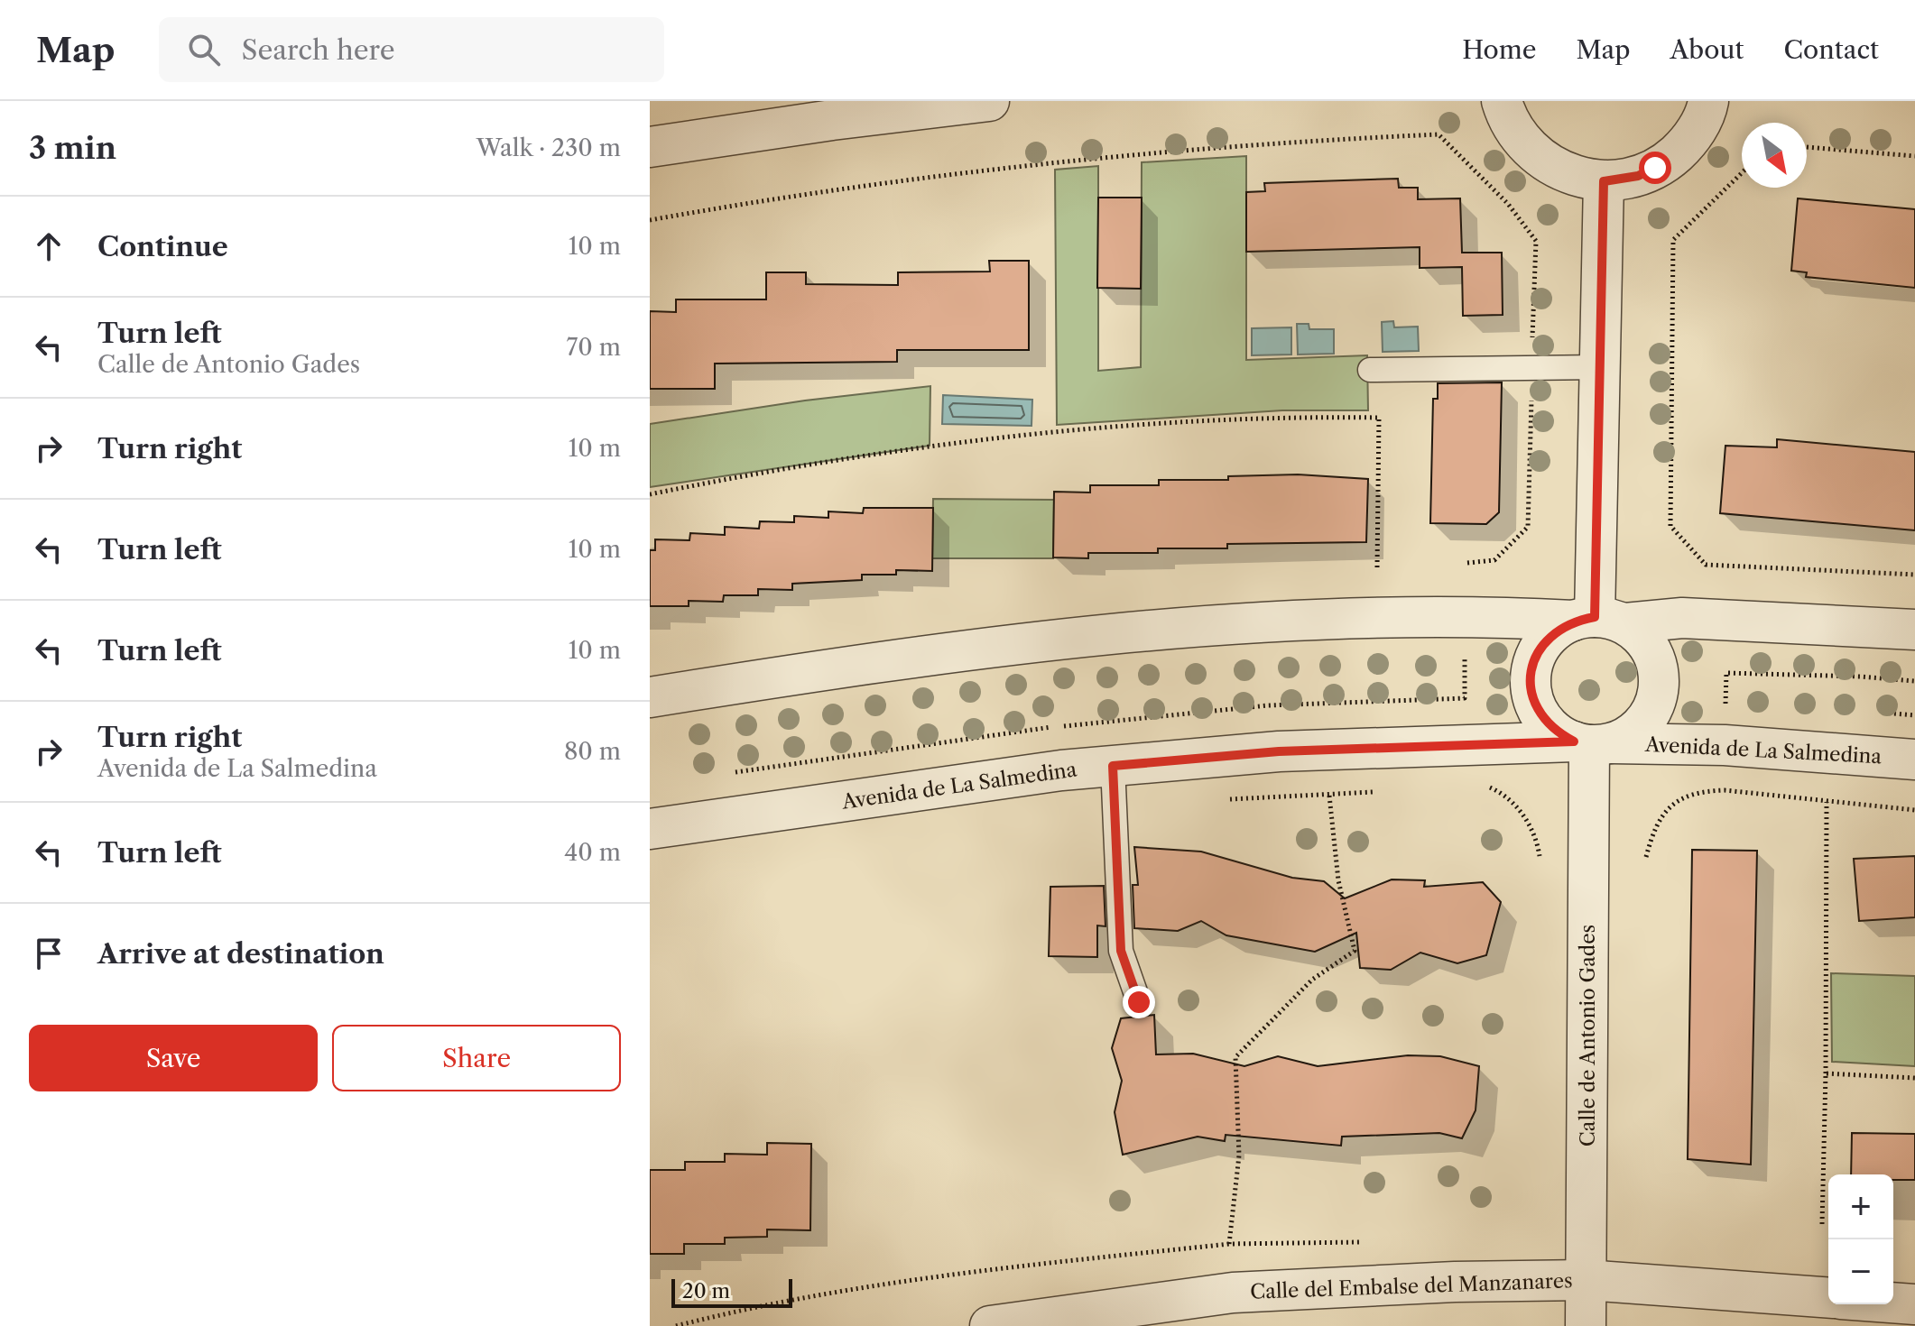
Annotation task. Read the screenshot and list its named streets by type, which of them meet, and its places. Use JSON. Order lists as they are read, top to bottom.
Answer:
{
  "streets": {
    "street": ["Avenida de La Salmedina", "Calle de Antonio Gades", "Calle del Embalse del Manzanares"]
  },
  "crossings": [
    ["Avenida de La Salmedina", "Calle de Antonio Gades"],
    ["Calle de Antonio Gades", "Calle del Embalse del Manzanares"]
  ],
  "scale_bar": "20 m",
  "north": "bottom right",
  "page": {
    "header": "Map",
    "search": "Search here",
    "nav": [
      "Home",
      "Map",
      "About",
      "Contact"
    ],
    "heading": ["3 min", "Walk · 230 m"],
    "list": [
      ["Continue", "10 m"],
      ["Turn left", "Calle de Antonio Gades", "70 m"],
      ["Turn right", "10 m"],
      ["Turn left", "10 m"],
      ["Turn left", "10 m"],
      ["Turn right", "Avenida de La Salmedina", "80 m"],
      ["Turn left", "40 m"],
      "Arrive at destination"
    ],
    "buttons": ["Save", "Share"],
    "map_buttons": ["+", "−"],
    "scale": "20 m"
  }
}
